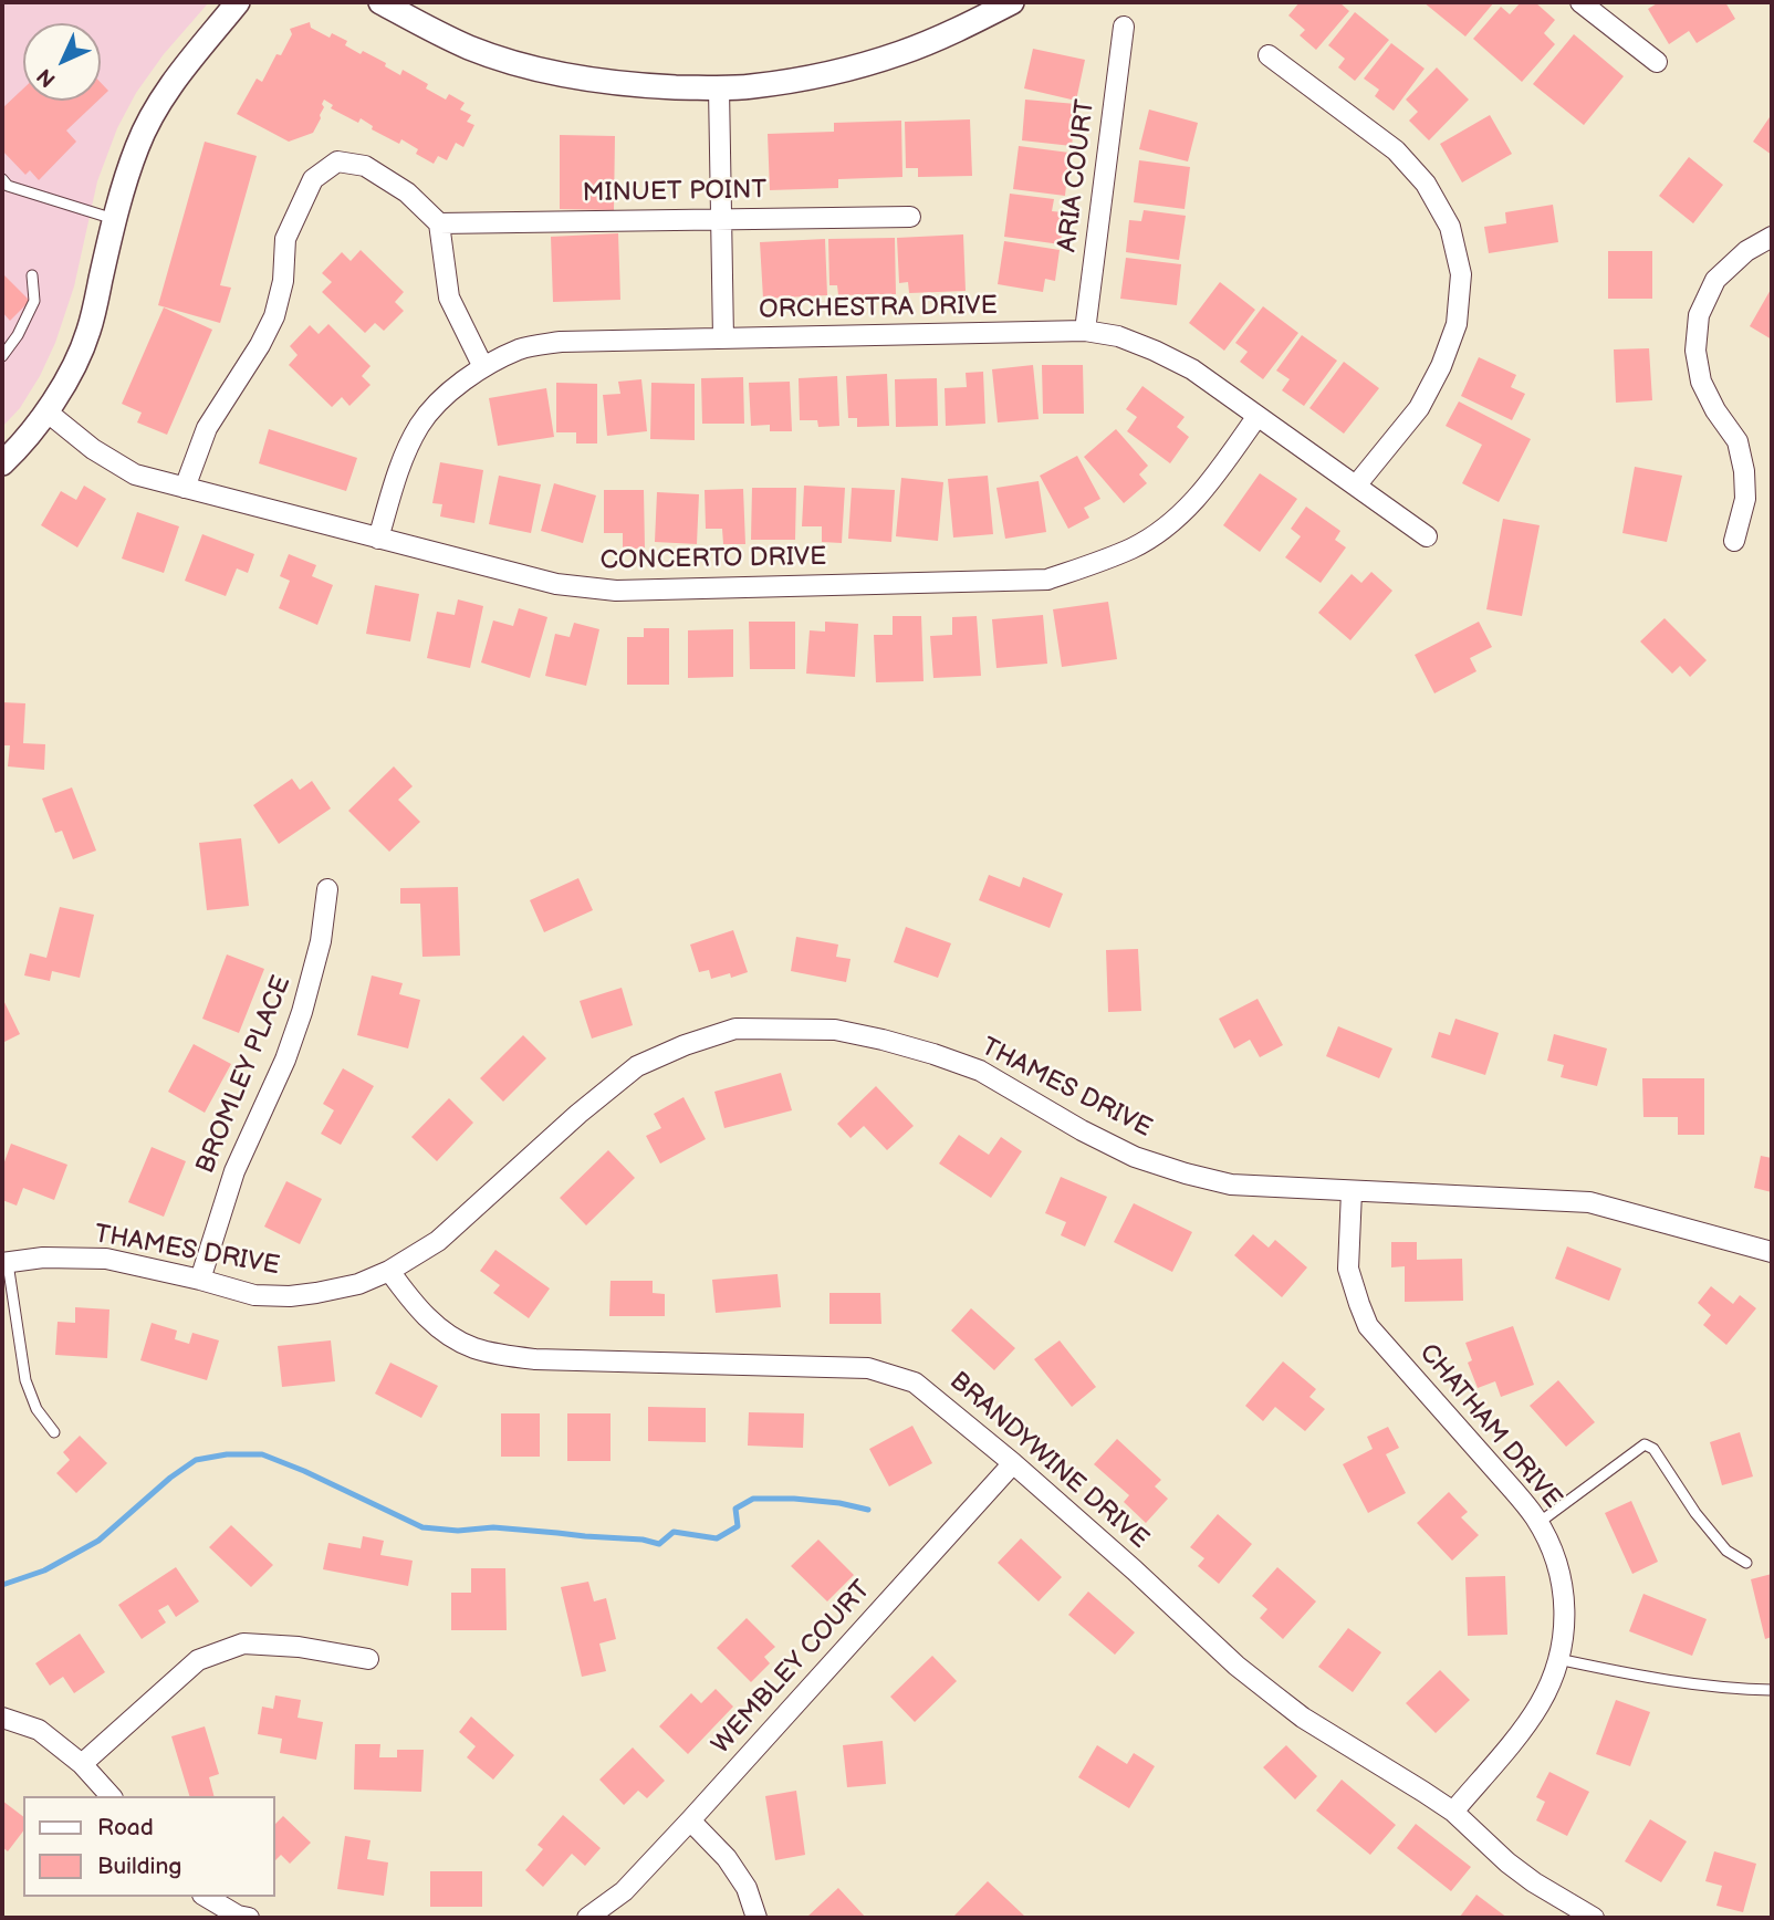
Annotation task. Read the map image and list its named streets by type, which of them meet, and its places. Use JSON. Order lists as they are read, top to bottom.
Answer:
{
  "streets": {
    "street": [
      "ARIA COURT",
      "MINUET POINT",
      "ORCHESTRA DRIVE",
      "CONCERTO DRIVE",
      "BROMLEY PLACE",
      "THAMES DRIVE",
      "CHATHAM DRIVE",
      "BRANDYWINE DRIVE",
      "WEMBLEY COURT"
    ]
  },
  "crossings": [
    ["ARIA COURT", "ORCHESTRA DRIVE"],
    ["ORCHESTRA DRIVE", "CONCERTO DRIVE"],
    ["BROMLEY PLACE", "THAMES DRIVE"],
    ["THAMES DRIVE", "CHATHAM DRIVE"],
    ["THAMES DRIVE", "BRANDYWINE DRIVE"],
    ["CHATHAM DRIVE", "BRANDYWINE DRIVE"],
    ["BRANDYWINE DRIVE", "WEMBLEY COURT"]
  ],
  "legend": ["Road", "Building"],
  "north": "bottom left"
}
